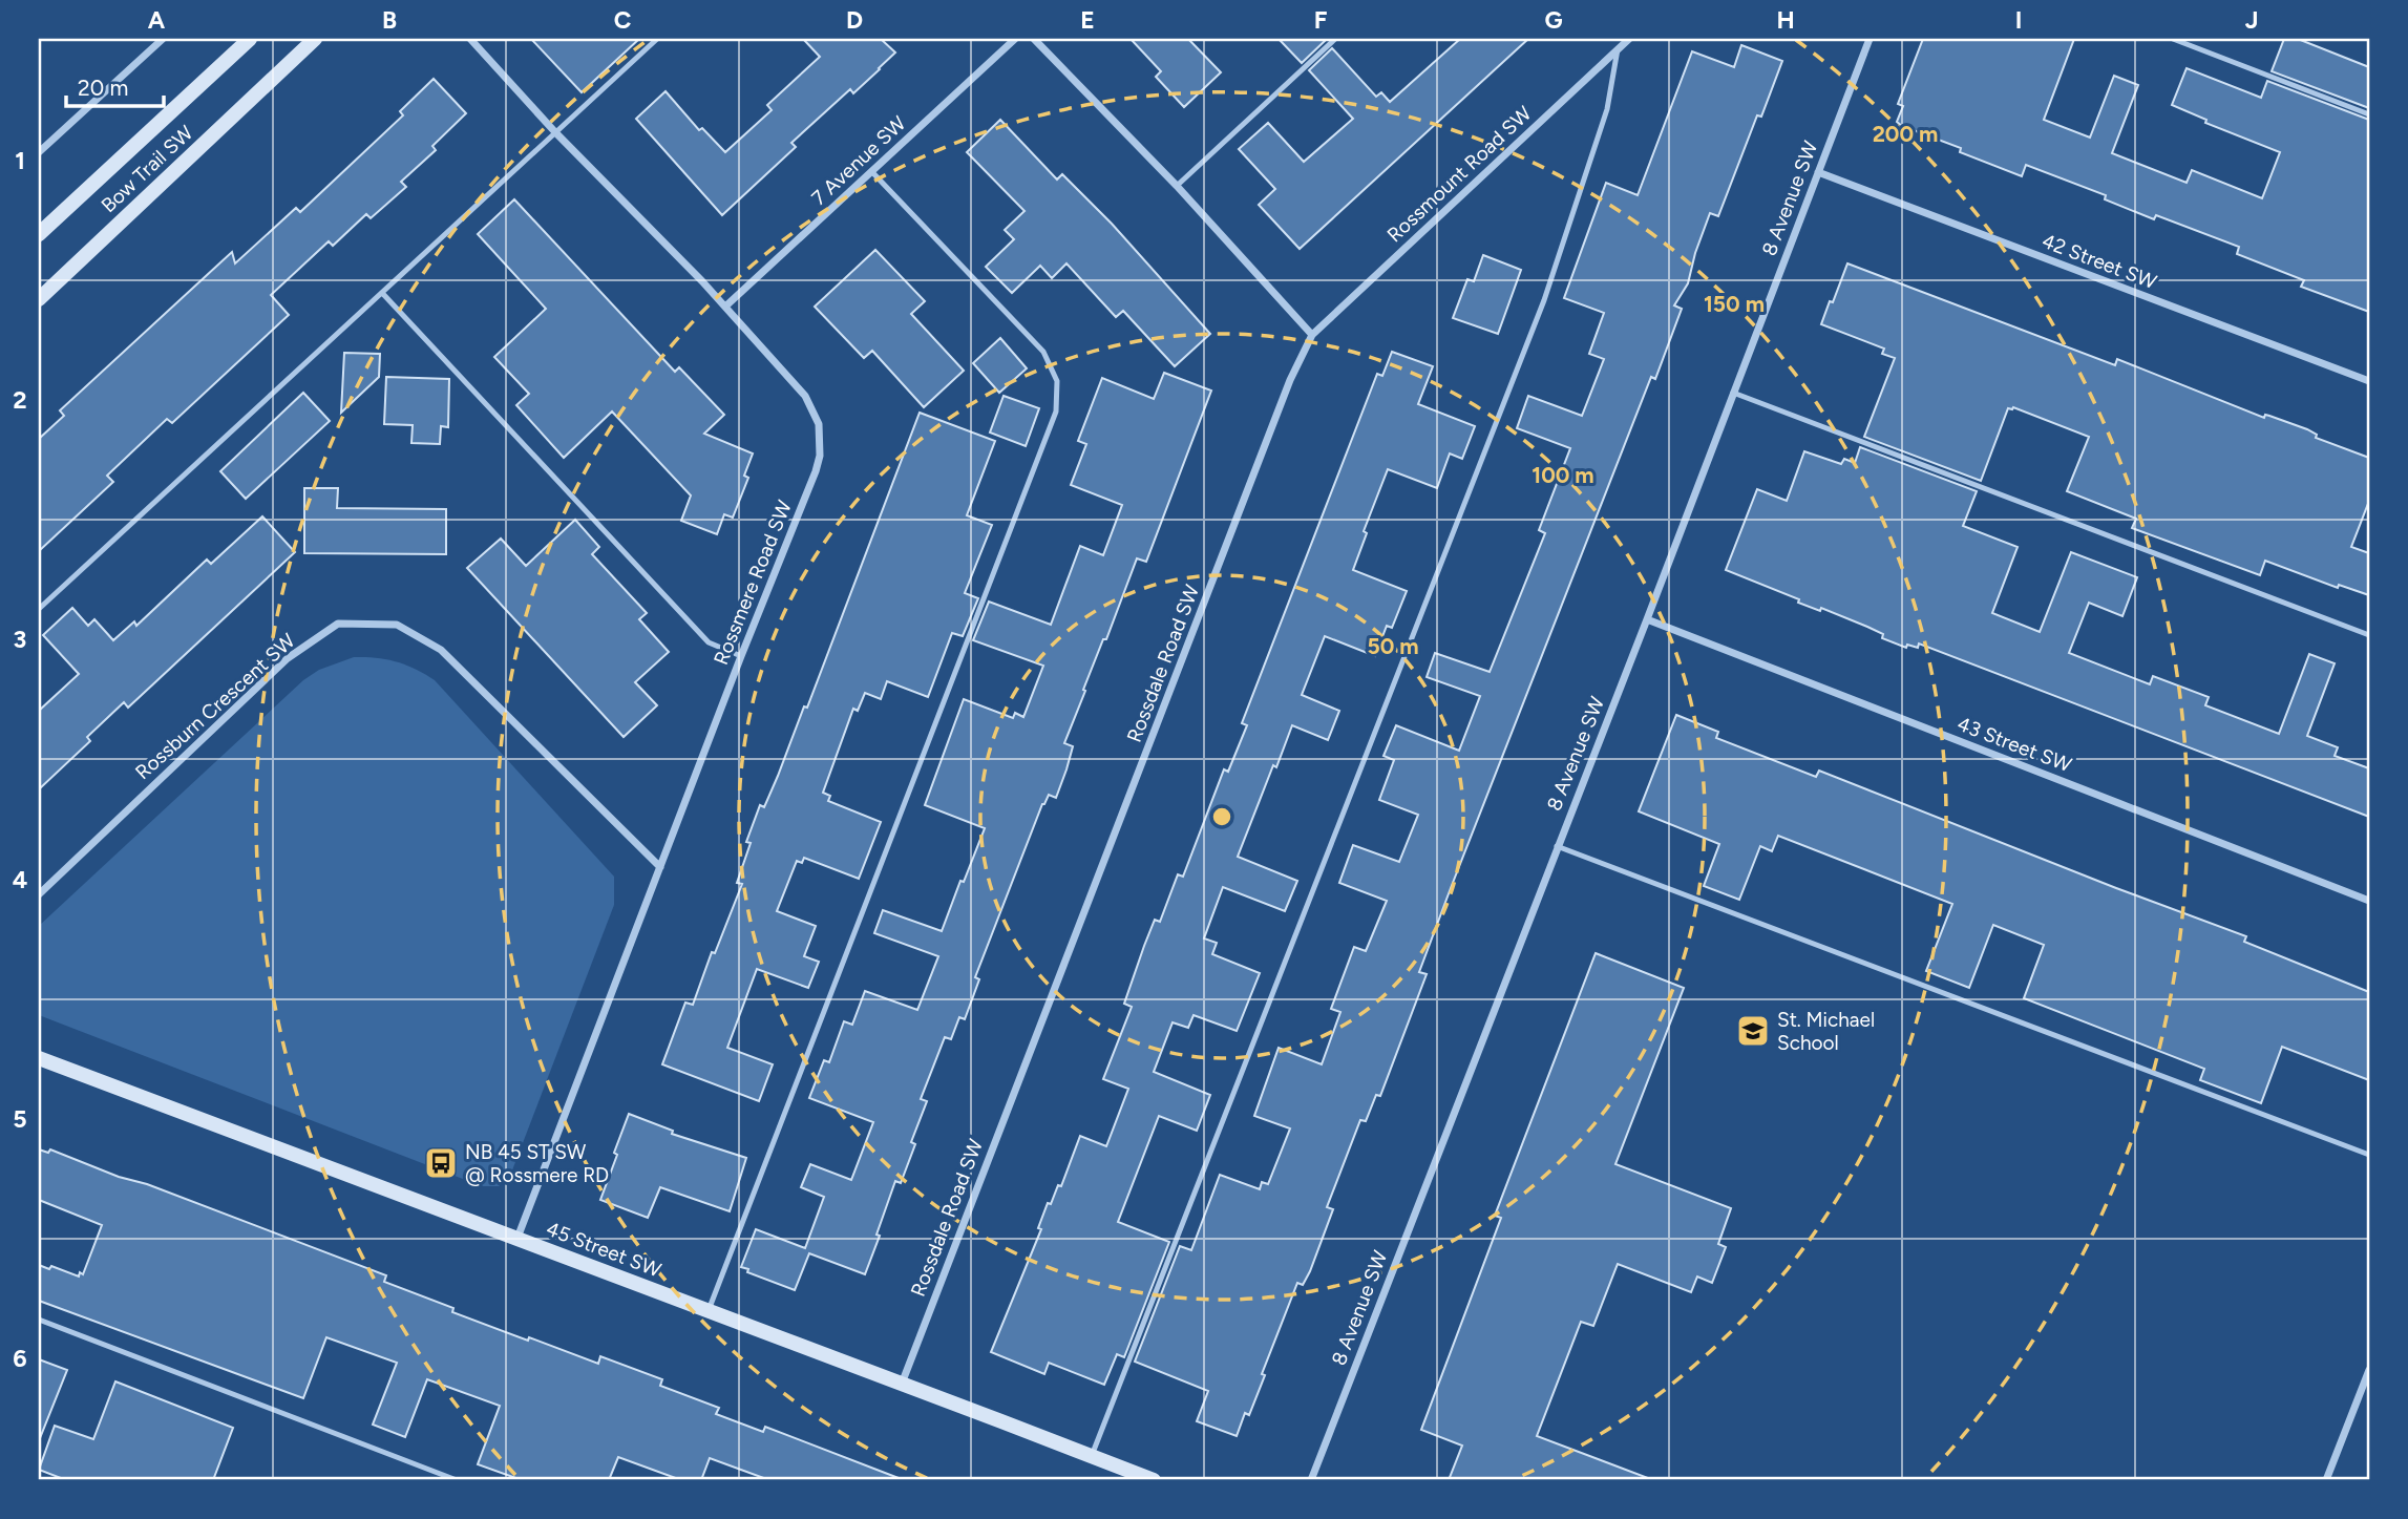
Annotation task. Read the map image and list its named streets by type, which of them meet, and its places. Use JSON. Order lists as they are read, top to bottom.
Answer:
{
  "streets": {
    "street": [
      "7 Avenue SW",
      "Bow Trail SW",
      "Rossmount Road SW",
      "8 Avenue SW",
      "42 Street SW",
      "Rossmere Road SW",
      "Rossdale Road SW",
      "Rossburn Crescent SW",
      "43 Street SW",
      "45 Street SW"
    ]
  },
  "crossings": [
    ["7 Avenue SW", "Rossmere Road SW"],
    ["Rossmount Road SW", "Rossdale Road SW"],
    ["8 Avenue SW", "42 Street SW"],
    ["8 Avenue SW", "43 Street SW"],
    ["Rossmere Road SW", "Rossburn Crescent SW"],
    ["Rossmere Road SW", "45 Street SW"],
    ["Rossdale Road SW", "45 Street SW"]
  ],
  "places": {
    "school or university": ["St. Michael School"],
    "bus stop": ["NB 45 ST SW @ Rossmere RD"]
  },
  "scale_bar": "20 m",
  "grid": {
    "columns": [
      "A",
      "B",
      "C",
      "D",
      "E",
      "F",
      "G",
      "H",
      "I",
      "J"
    ],
    "rows": [
      "1",
      "2",
      "3",
      "4",
      "5",
      "6"
    ]
  },
  "rings": [
    "200 m",
    "150 m",
    "100 m",
    "50 m"
  ]
}
